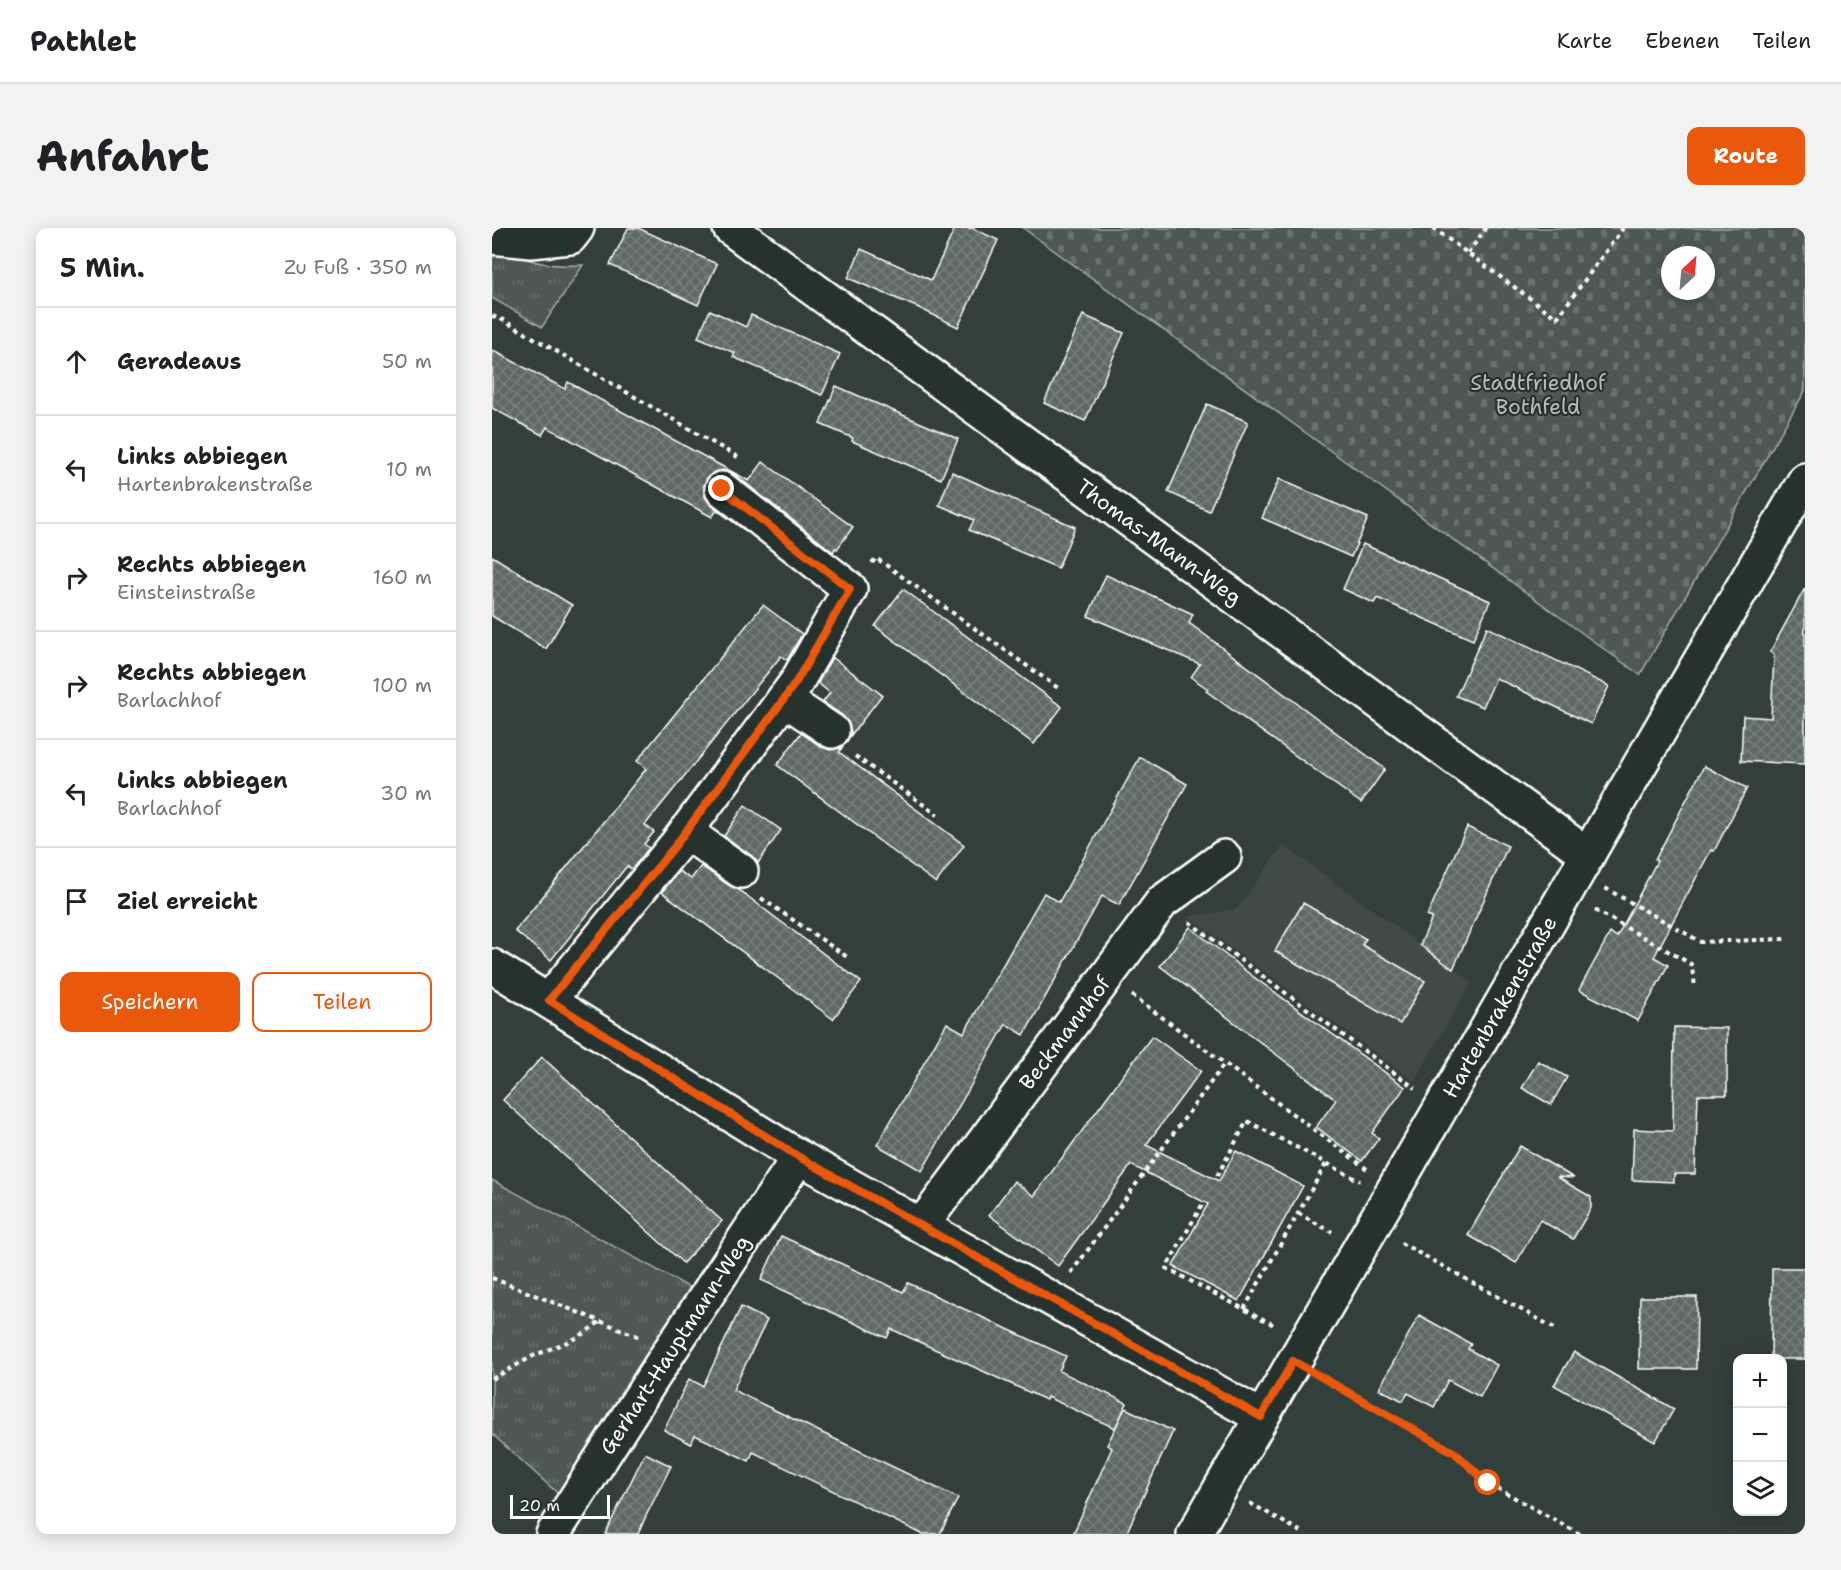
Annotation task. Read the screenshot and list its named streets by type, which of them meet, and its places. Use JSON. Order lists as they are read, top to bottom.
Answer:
{
  "streets": {
    "street": [
      "Thomas-Mann-Weg",
      "Hartenbrakenstraße",
      "Beckmannhof",
      "Gerhart-Hauptmann-Weg"
    ]
  },
  "crossings": [
    ["Thomas-Mann-Weg", "Hartenbrakenstraße"]
  ],
  "parks": ["Stadtfriedhof Bothfeld"],
  "scale_bar": "20 m",
  "north": "top right",
  "page": {
    "header": "Pathlet",
    "nav": ["Karte", "Ebenen", "Teilen"],
    "buttons": [
      "Route",
      ["Speichern", "Teilen"]
    ],
    "title": "Anfahrt",
    "heading": ["5 Min.", "Zu Fuß · 350 m"],
    "list": [
      ["Geradeaus", "50 m"],
      ["Links abbiegen", "Hartenbrakenstraße", "10 m"],
      ["Rechts abbiegen", "Einsteinstraße", "160 m"],
      ["Rechts abbiegen", "Barlachhof", "100 m"],
      ["Links abbiegen", "Barlachhof", "30 m"],
      "Ziel erreicht"
    ],
    "map_buttons": ["+", "−"],
    "scale": "20 m"
  }
}
